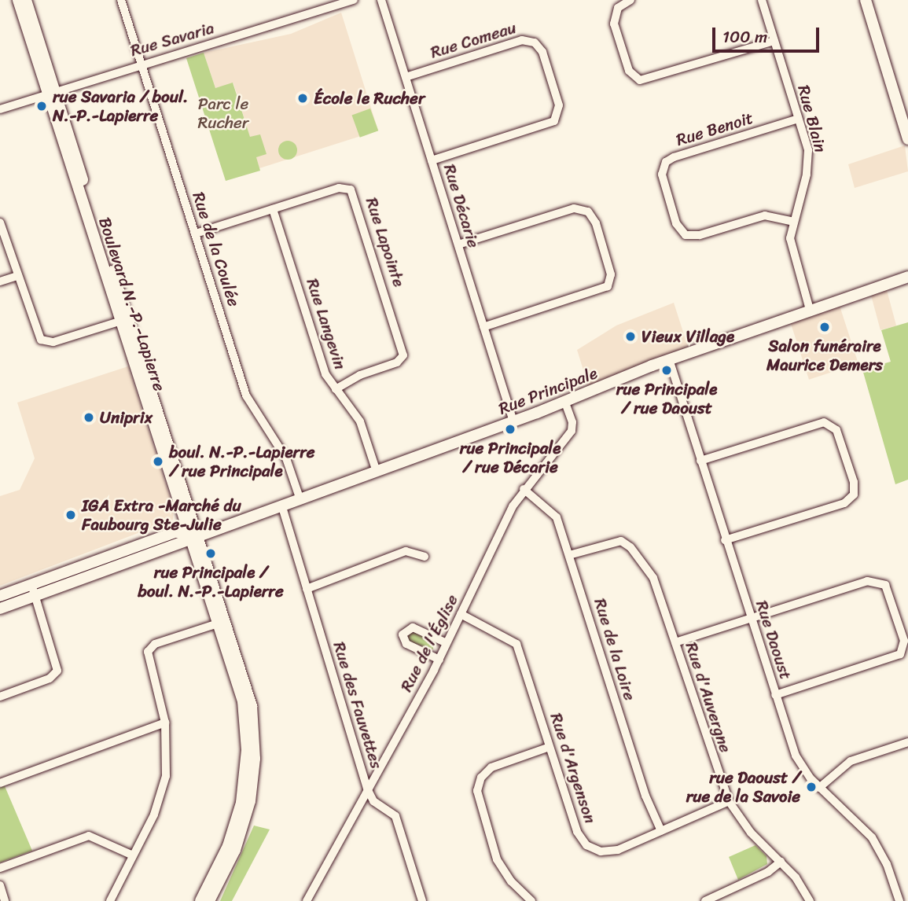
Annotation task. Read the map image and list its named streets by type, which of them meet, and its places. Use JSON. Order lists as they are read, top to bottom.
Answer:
{
  "streets": {
    "street": [
      "Rue Savaria",
      "Rue Comeau",
      "Rue Blain",
      "Rue Benoit",
      "Rue Décarie",
      "Rue Lapointe",
      "Rue de la Coulée",
      "Boulevard N.-P.-Lapierre",
      "Rue Langevin",
      "Rue Principale",
      "Rue Daoust",
      "Rue de l'Église",
      "Rue de la Loire",
      "Rue d'Auvergne",
      "Rue des Fauvettes",
      "Rue d'Argenson"
    ]
  },
  "crossings": [
    ["Rue Savaria", "Rue de la Coulée"],
    ["Rue Savaria", "Boulevard N.-P.-Lapierre"],
    ["Rue Comeau", "Rue Décarie"],
    ["Rue Blain", "Rue Benoit"],
    ["Rue Blain", "Rue Principale"],
    ["Rue Décarie", "Rue Principale"],
    ["Rue Lapointe", "Rue de la Coulée"],
    ["Rue Lapointe", "Rue Langevin"],
    ["Rue de la Coulée", "Rue Principale"],
    ["Boulevard N.-P.-Lapierre", "Rue Principale"],
    ["Rue Langevin", "Rue Principale"],
    ["Rue Principale", "Rue Daoust"],
    ["Rue Principale", "Rue de l'Église"],
    ["Rue Principale", "Rue des Fauvettes"],
    ["Rue de l'Église", "Rue de la Loire"],
    ["Rue de l'Église", "Rue des Fauvettes"],
    ["Rue de l'Église", "Rue d'Argenson"],
    ["Rue de la Loire", "Rue d'Auvergne"],
    ["Rue de la Loire", "Rue d'Argenson"],
    ["Rue d'Auvergne", "Rue d'Argenson"]
  ],
  "parks": ["Parc le Rucher"],
  "places": [
    "École le Rucher",
    "rue Savaria / boul. N.-P.-Lapierre",
    "Salon funéraire Maurice Demers",
    "Vieux Village",
    "rue Principale / rue Daoust",
    "Uniprix",
    "rue Principale / rue Décarie",
    "boul. N.-P.-Lapierre / rue Principale",
    "IGA Extra -Marché du Faubourg Ste-Julie",
    "rue Principale / boul. N.-P.-Lapierre",
    "rue Daoust / rue de la Savoie"
  ],
  "scale_bar": "100 m"
}
